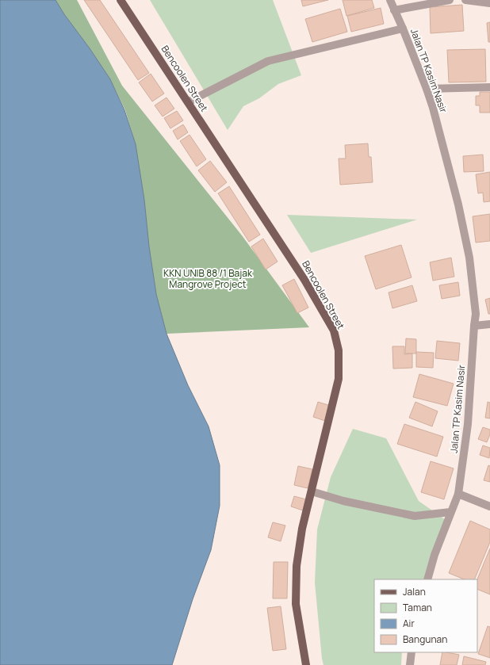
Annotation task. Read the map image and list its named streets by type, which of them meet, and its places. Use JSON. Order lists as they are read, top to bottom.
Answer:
{
  "streets": {
    "main road": ["Bencoolen Street"],
    "street": ["Jalan TP Kasim Nasir"]
  },
  "parks": ["KKN UNIB 88 /1 Bajak Mangrove Project"],
  "legend": [
    "Jalan",
    "Taman",
    "Air",
    "Bangunan"
  ]
}
